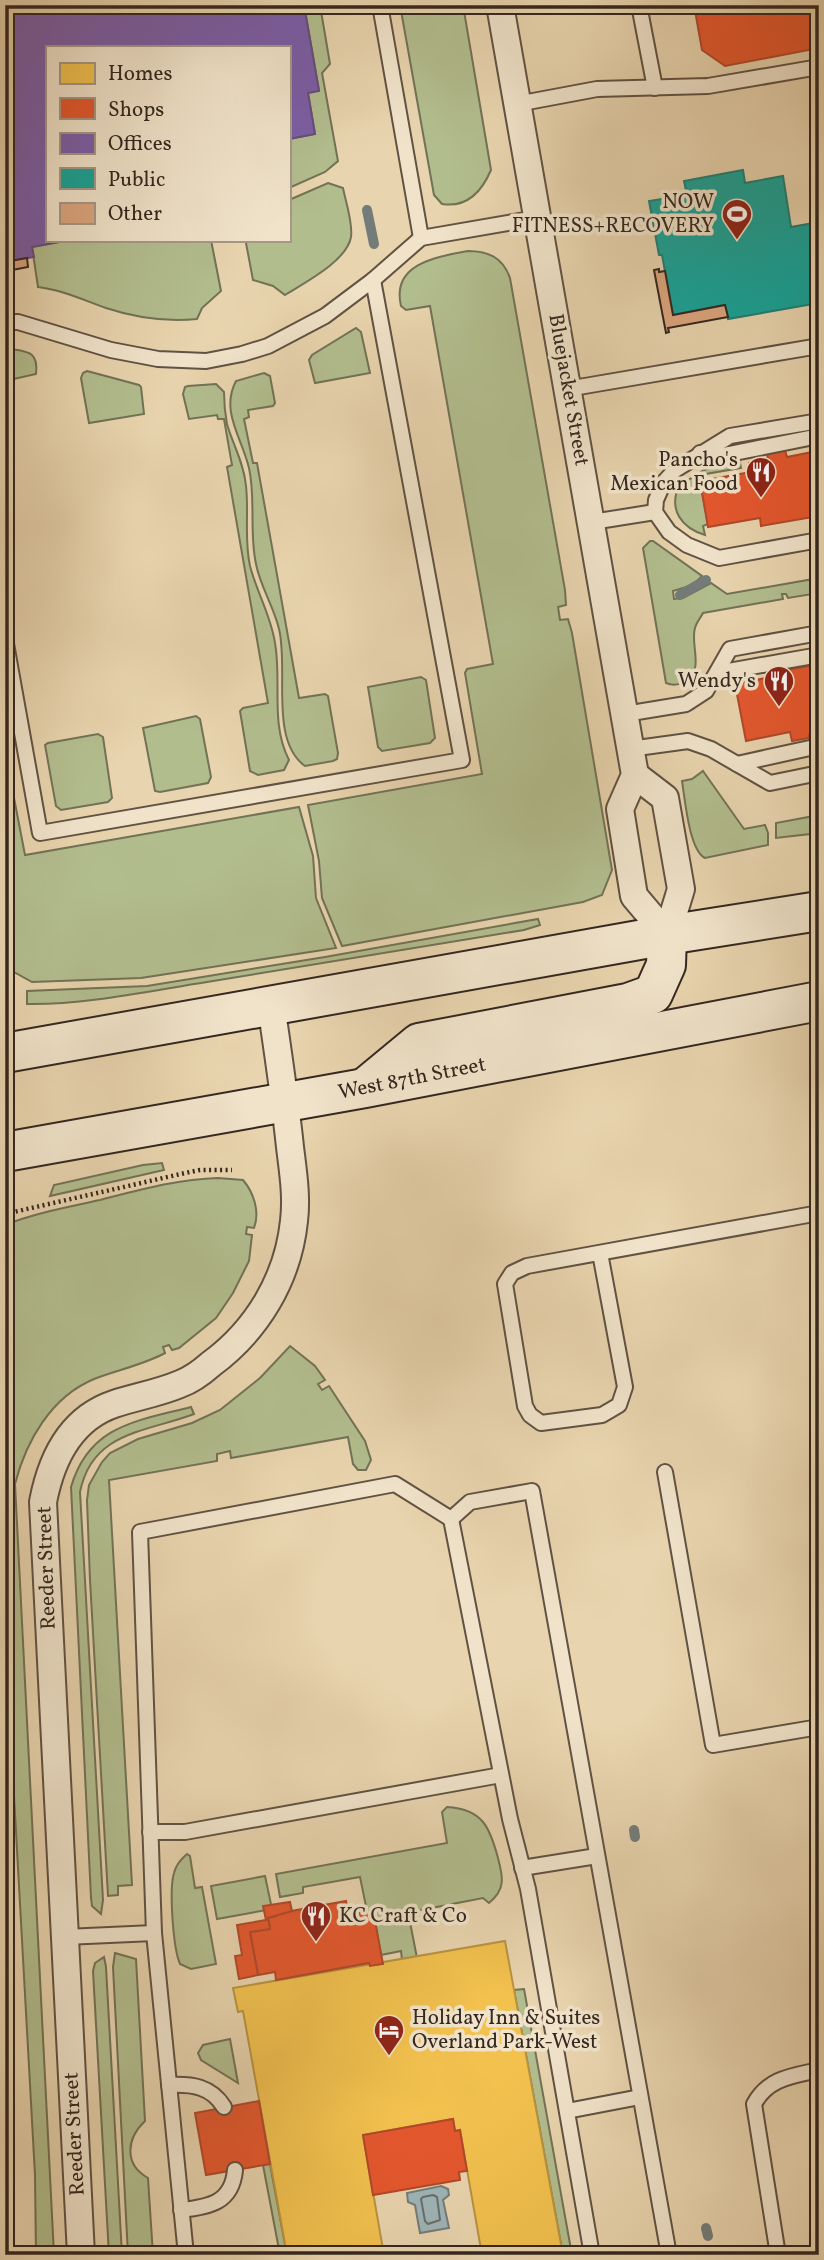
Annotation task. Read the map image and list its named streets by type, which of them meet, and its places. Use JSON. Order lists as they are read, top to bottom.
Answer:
{
  "streets": {
    "main road": ["West 87th Street"],
    "street": ["Bluejacket Street", "Reeder Street"]
  },
  "crossings": [
    ["West 87th Street", "Reeder Street"]
  ],
  "places": {
    "sports": ["NOW FITNESS+RECOVERY"],
    "restaurant": ["Pancho's Mexican Food", "Wendy's", "KC Craft & Co"],
    "hotel": ["Holiday Inn & Suites Overland Park-West"]
  },
  "legend": [
    "Homes",
    "Shops",
    "Offices",
    "Public",
    "Other"
  ]
}
